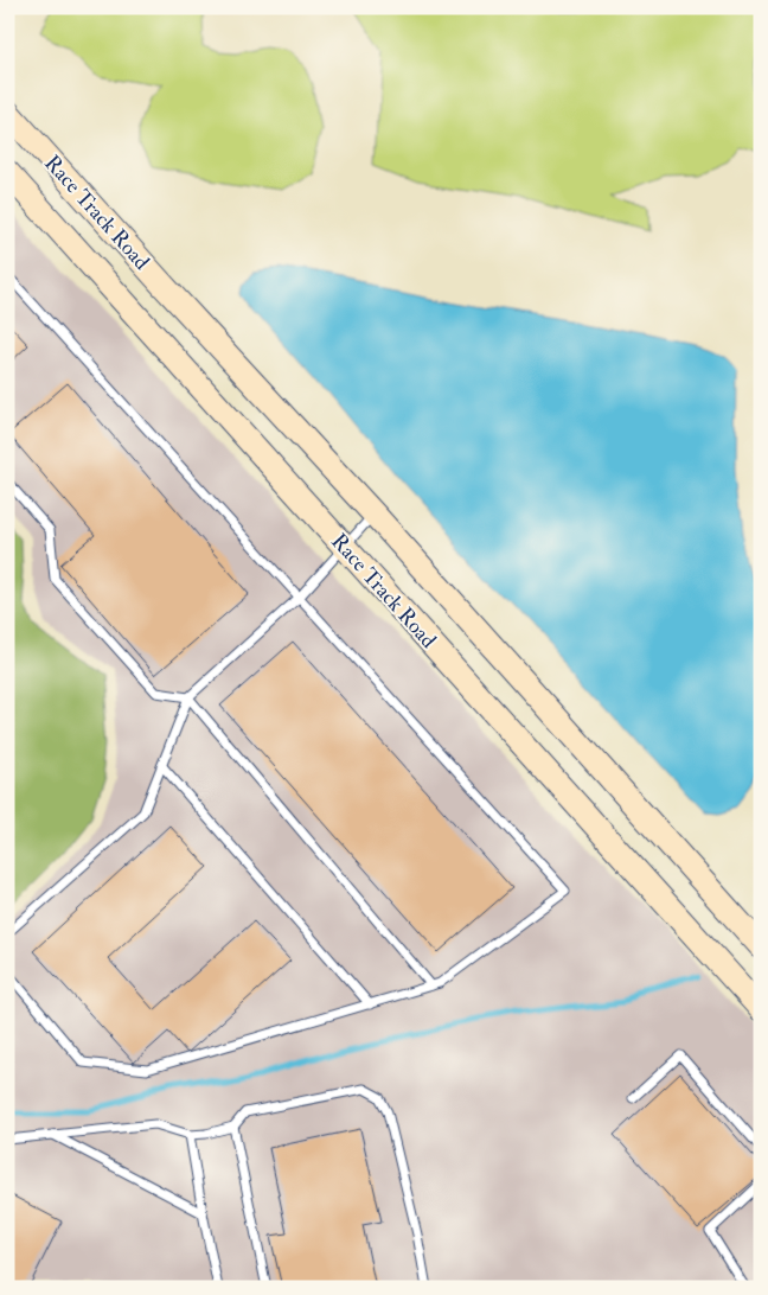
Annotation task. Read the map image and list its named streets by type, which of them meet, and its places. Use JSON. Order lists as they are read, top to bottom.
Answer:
{
  "streets": {
    "main road": ["Race Track Road"]
  }
}
